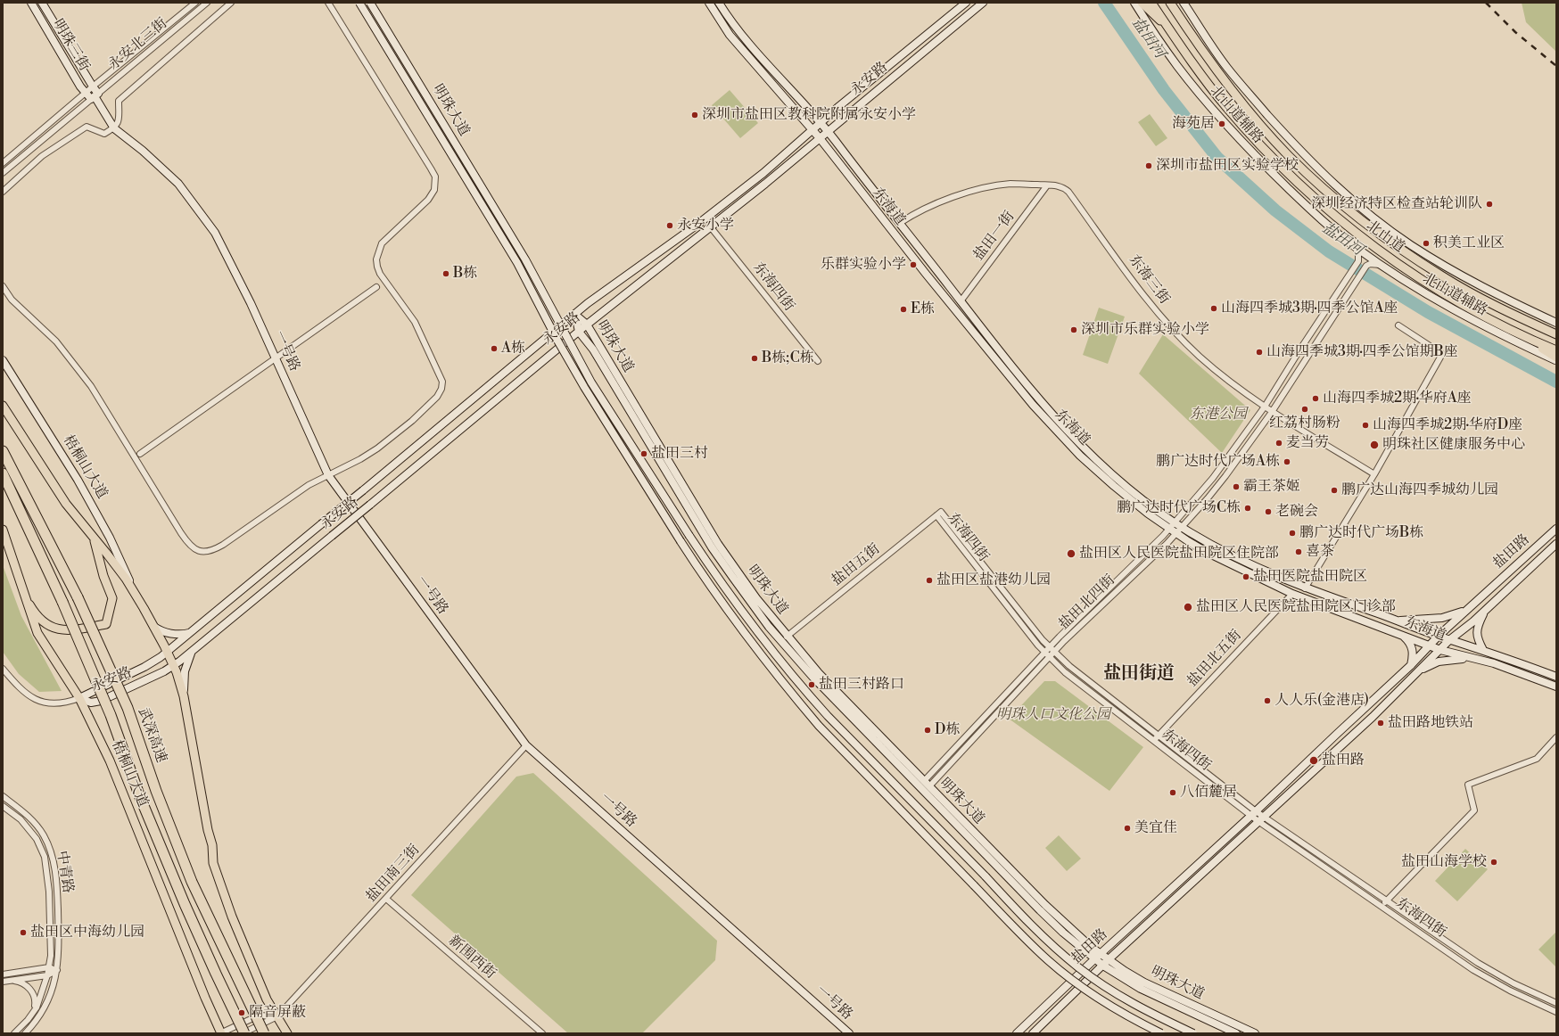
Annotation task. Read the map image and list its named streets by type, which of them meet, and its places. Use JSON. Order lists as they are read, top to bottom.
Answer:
{
  "streets": {
    "highway": ["武深高速"],
    "main road": ["北山道", "梧桐山大道"],
    "street": [
      "永安北三街",
      "明珠三街",
      "永安路",
      "明珠大道",
      "北山道辅路",
      "东海道",
      "盐田一街",
      "东海三街",
      "东海四街",
      "一号路",
      "盐田路",
      "盐田五街",
      "盐田北四街",
      "盐田北五街",
      "中青路",
      "盐田南三街",
      "新围西街"
    ]
  },
  "crossings": [
    ["永安北三街", "明珠三街"],
    ["永安北三街", "一号路"],
    ["明珠三街", "一号路"],
    ["永安路", "明珠大道"],
    ["永安路", "东海道"],
    ["永安路", "东海四街"],
    ["永安路", "梧桐山大道"],
    ["明珠大道", "盐田路"],
    ["明珠大道", "盐田五街"],
    ["明珠大道", "盐田北四街"],
    ["北山道辅路", "盐田北四街"],
    ["东海道", "盐田一街"],
    ["东海道", "盐田路"],
    ["东海道", "盐田北四街"],
    ["东海道", "盐田北五街"],
    ["盐田一街", "东海三街"],
    ["东海三街", "盐田北四街"],
    ["东海四街", "盐田路"],
    ["东海四街", "盐田五街"],
    ["东海四街", "盐田北四街"],
    ["东海四街", "盐田北五街"],
    ["一号路", "盐田南三街"],
    ["梧桐山大道", "盐田南三街"],
    ["盐田南三街", "新围西街"]
  ],
  "districts": ["盐田街道"],
  "water": ["盐田河"],
  "parks": ["东港公园", "明珠人口文化公园"],
  "places": [
    "深圳市盐田区教科院附属永安小学",
    "海苑居",
    "深圳市盐田区实验学校",
    "深圳经济特区检查站轮训队",
    "永安小学",
    "积美工业区",
    "乐群实验小学",
    "B栋",
    "山海四季城3期·四季公馆A座",
    "E栋",
    "深圳市乐群实验小学",
    "A栋",
    "山海四季城3期·四季公馆期B座",
    "B栋;C栋",
    "山海四季城2期·华府A座",
    "红荔村肠粉",
    "山海四季城2期·华府D座",
    "麦当劳",
    "明珠社区健康服务中心",
    "盐田三村",
    "鹏广达时代广场A栋",
    "霸王茶姬",
    "鹏广达山海四季城幼儿园",
    "鹏广达时代广场C栋",
    "老碗会",
    "鹏广达时代广场B栋",
    "喜茶",
    "盐田区人民医院盐田院区住院部",
    "盐田医院盐田院区",
    "盐田区盐港幼儿园",
    "盐田区人民医院盐田院区门诊部",
    "盐田三村路口",
    "人人乐(金港店)",
    "盐田路地铁站",
    "D栋",
    "盐田路",
    "八佰麓居",
    "美宜佳",
    "盐田山海学校",
    "盐田区中海幼儿园",
    "隔音屏蔽"
  ]
}
